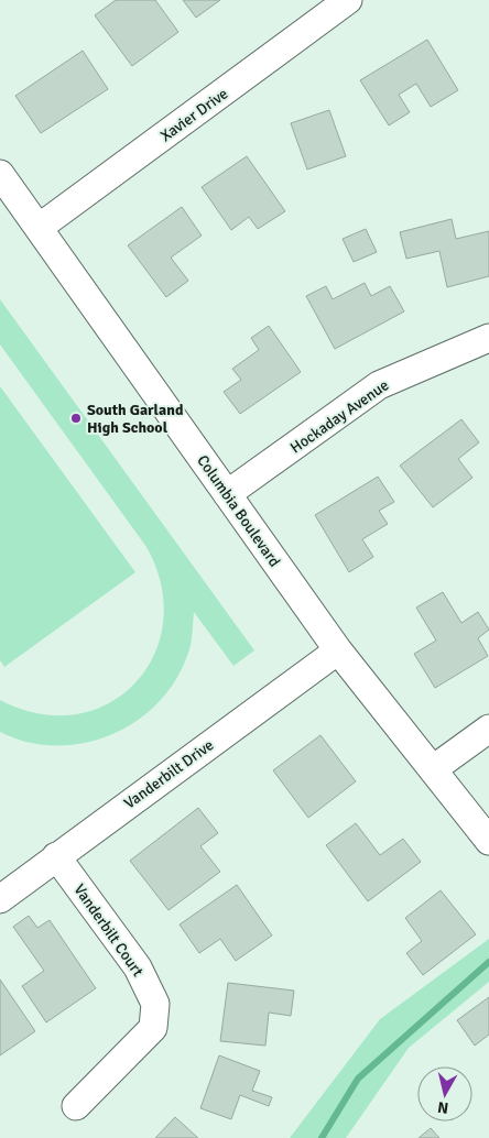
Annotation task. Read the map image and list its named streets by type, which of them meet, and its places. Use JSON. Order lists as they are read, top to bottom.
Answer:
{
  "streets": {
    "street": [
      "Xavier Drive",
      "Hockaday Avenue",
      "Columbia Boulevard",
      "Vanderbilt Drive",
      "Vanderbilt Court"
    ]
  },
  "crossings": [
    ["Xavier Drive", "Columbia Boulevard"],
    ["Hockaday Avenue", "Columbia Boulevard"],
    ["Columbia Boulevard", "Vanderbilt Drive"],
    ["Vanderbilt Drive", "Vanderbilt Court"]
  ],
  "places": ["South Garland High School"],
  "north": "bottom"
}
